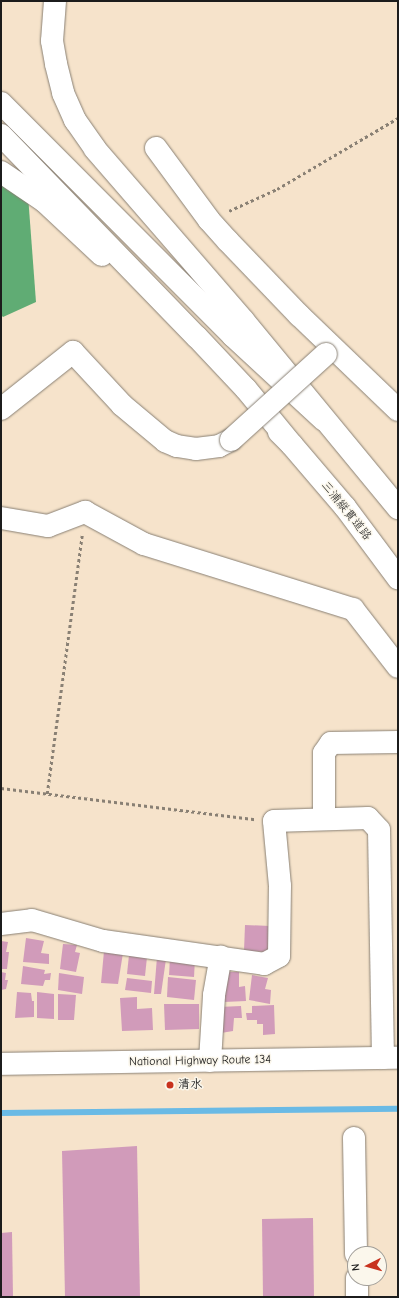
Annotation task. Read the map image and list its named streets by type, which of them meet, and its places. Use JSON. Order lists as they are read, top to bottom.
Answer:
{
  "streets": {
    "main road": ["三浦縦貫道路", "National Highway Route 134"]
  },
  "places": ["清水"],
  "north": "left"
}
